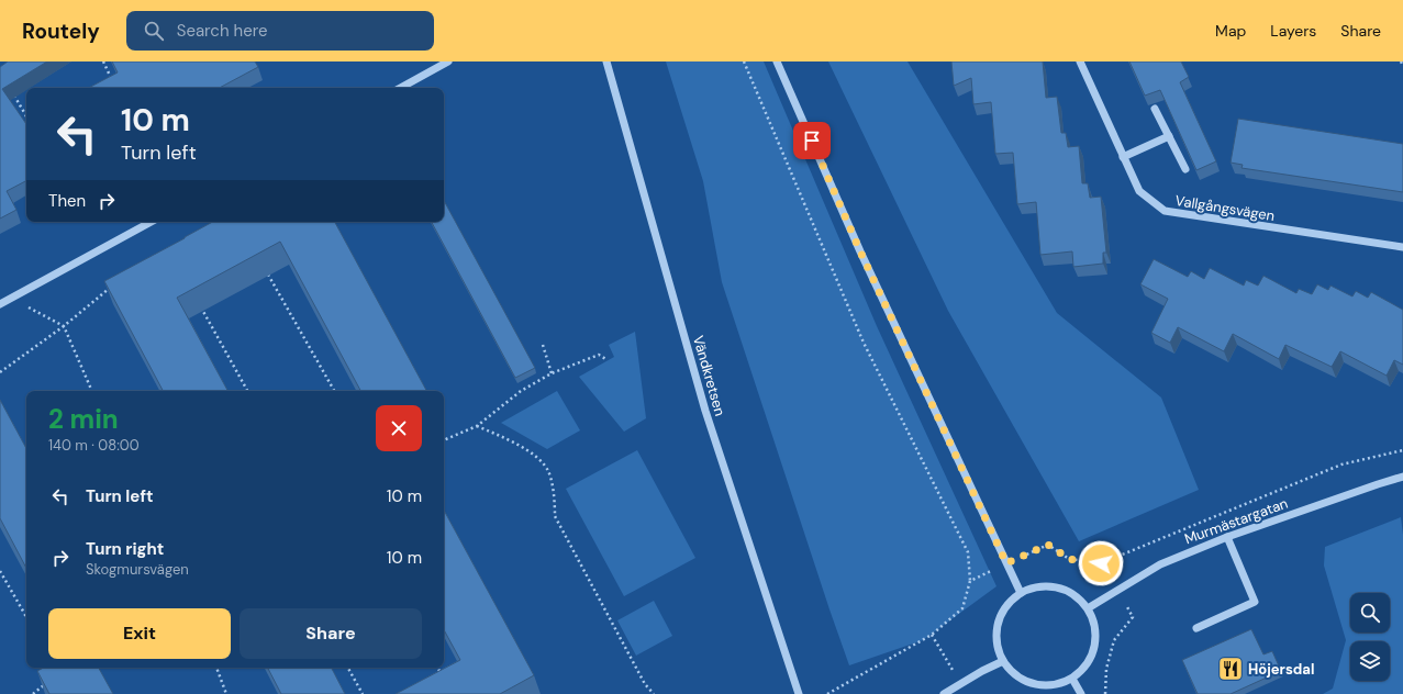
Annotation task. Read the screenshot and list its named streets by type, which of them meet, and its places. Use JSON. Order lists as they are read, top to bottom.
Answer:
{
  "streets": {
    "street": ["Vallgångsvägen", "Vändkretsen", "Murmästargatan"]
  },
  "places": {
    "restaurant": ["Höjersdal"]
  },
  "page": {
    "header": "Routely",
    "search": "Search here",
    "nav": ["Map", "Layers", "Share"],
    "turn": ["10 m", "Turn left"],
    "then": "Then",
    "heading": ["2 min", "140 m · 08:00"],
    "list": [
      {
        "name": "Turn left",
        "value": "10 m"
      },
      {
        "name": "Turn right",
        "note": "Skogmursvägen",
        "value": "10 m"
      }
    ],
    "buttons": ["Exit", "Share"]
  }
}
